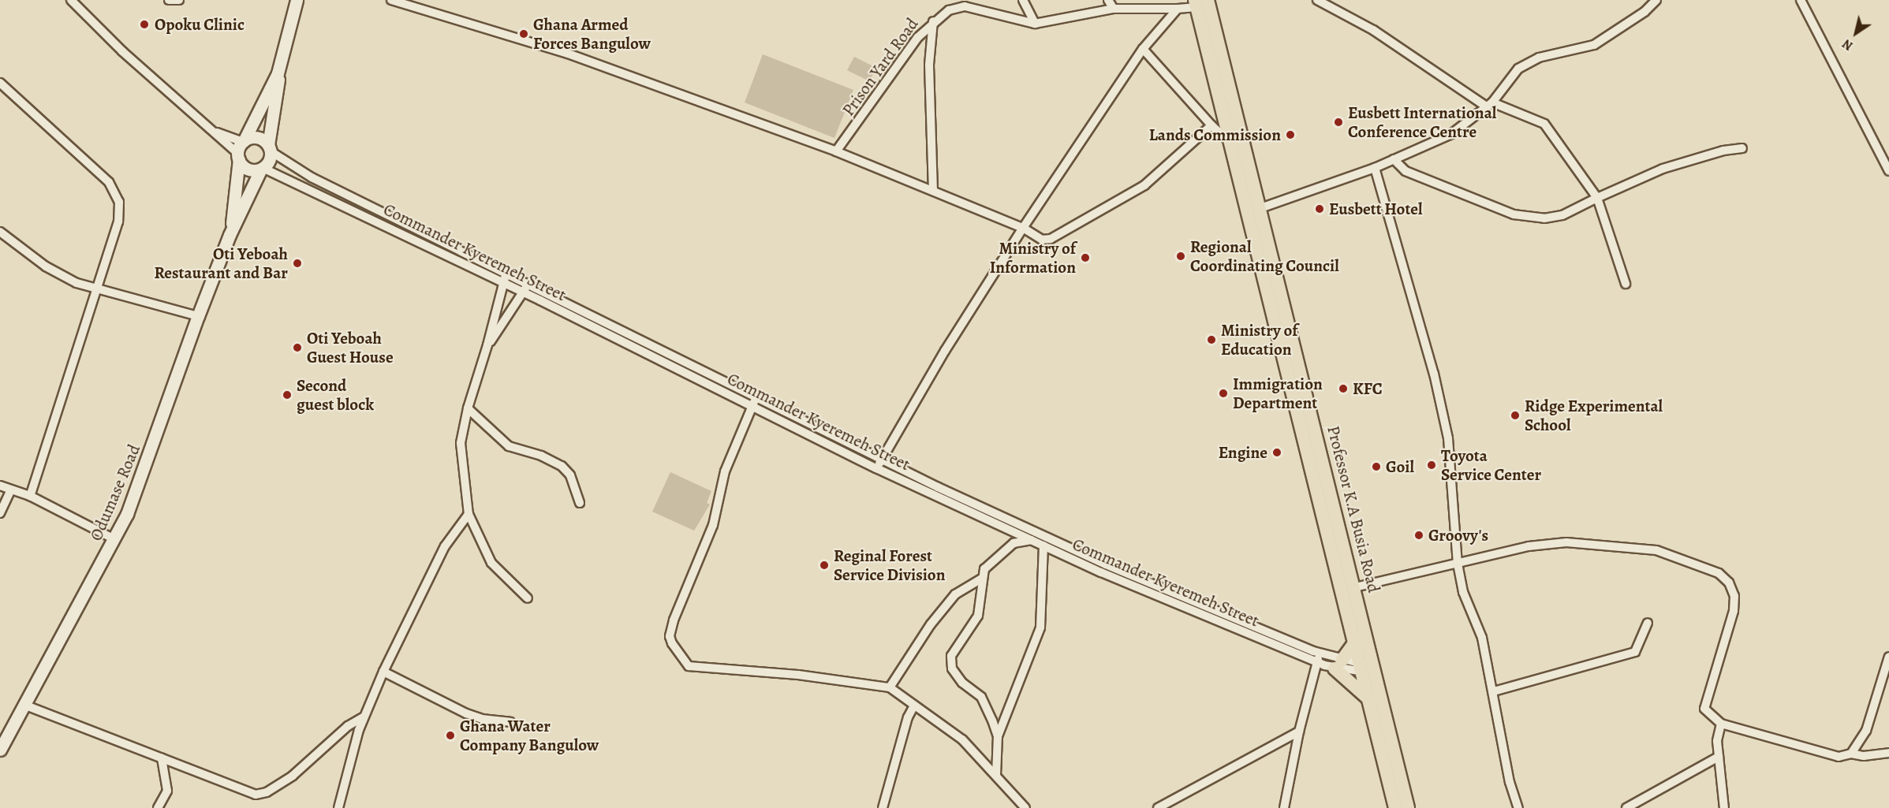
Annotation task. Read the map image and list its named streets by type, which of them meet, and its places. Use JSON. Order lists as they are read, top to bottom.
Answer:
{
  "streets": {
    "main road": ["Odumase Road", "Professor K.A Busia Road"],
    "street": ["Prison Yard Road", "Commander Kyeremeh Street"]
  },
  "crossings": [
    ["Prison Yard Road", "Professor K.A Busia Road"],
    ["Commander Kyeremeh Street", "Odumase Road"],
    ["Commander Kyeremeh Street", "Professor K.A Busia Road"]
  ],
  "places": [
    "Opoku Clinic",
    "Ghana Armed Forces Bangulow",
    "Eusbett International Conference Centre",
    "Lands Commission",
    "Eusbett Hotel",
    "Regional Coordinating Council",
    "Ministry of Information",
    "Oti Yeboah Restaurant and Bar",
    "Ministry of Education",
    "Oti Yeboah Guest House",
    "KFC",
    "Immigration Department",
    "Second guest block",
    "Ridge Experimental School",
    "Engine",
    "Toyota Service Center",
    "Goil",
    "Groovy's",
    "Reginal Forest Service Division",
    "Ghana Water Company Bangulow"
  ],
  "north": "bottom left"
}
